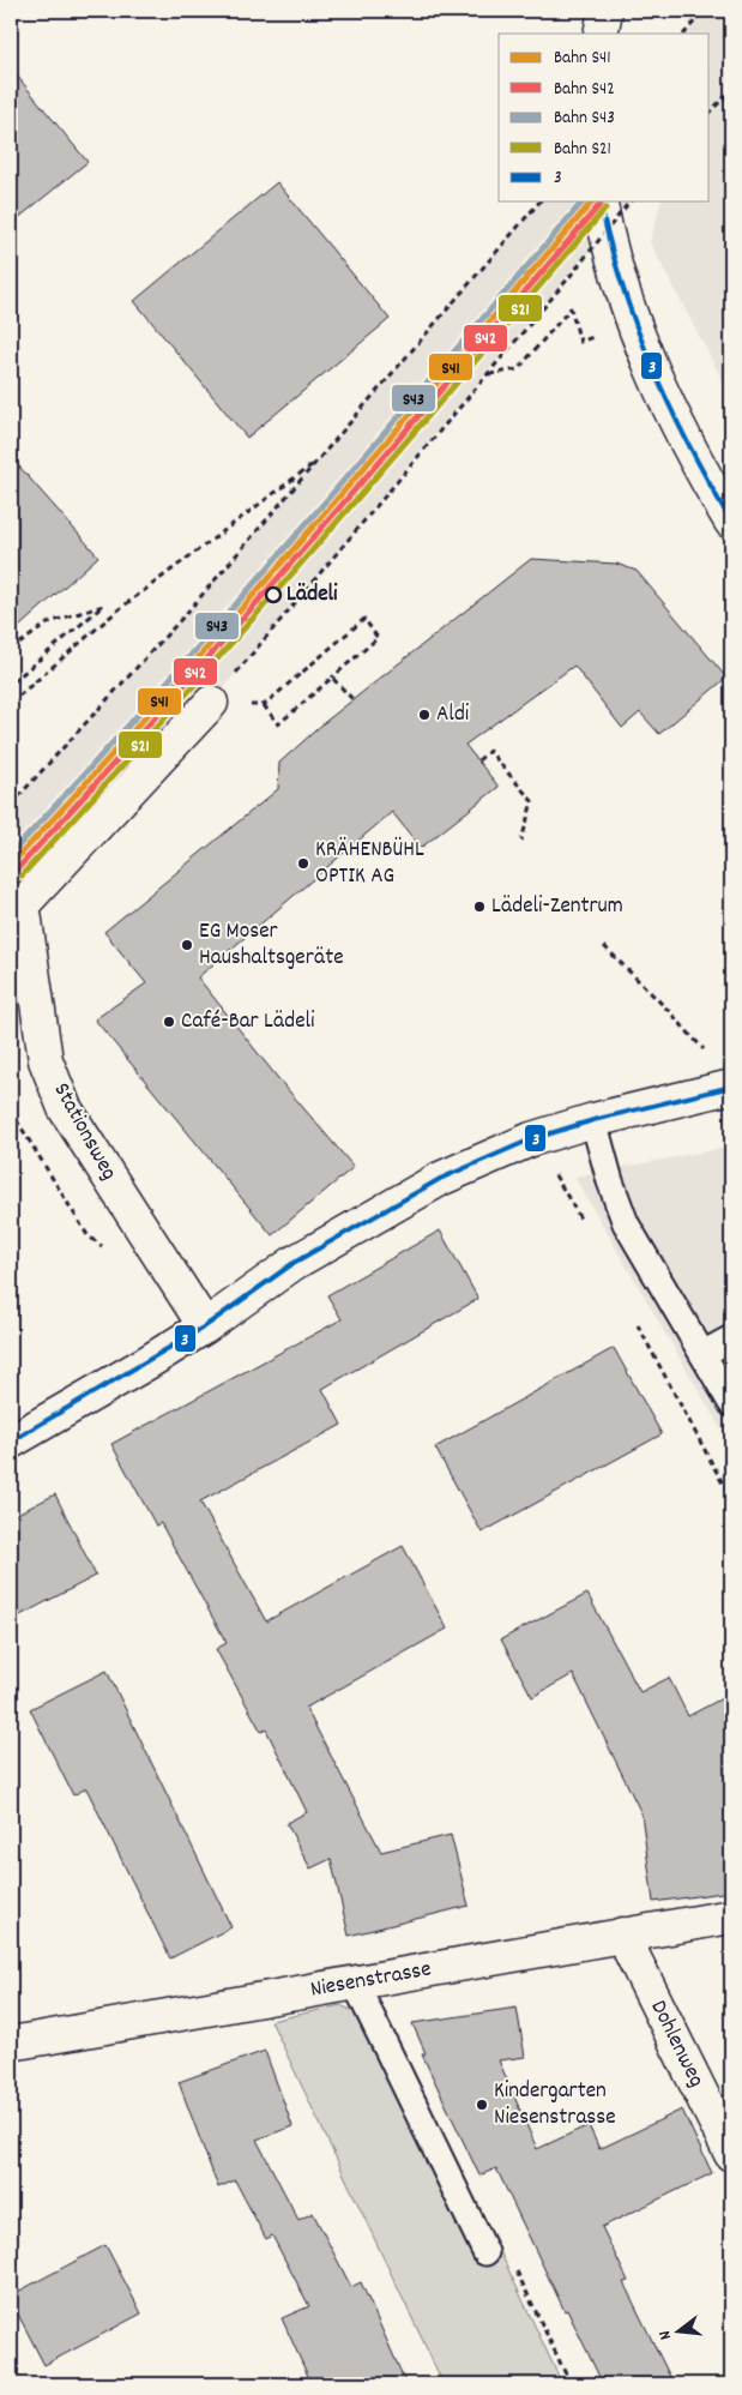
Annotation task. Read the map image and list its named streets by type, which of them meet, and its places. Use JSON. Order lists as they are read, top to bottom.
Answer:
{
  "streets": {
    "street": ["Stationsweg", "Niesenstrasse", "Dohlenweg"]
  },
  "crossings": [
    ["Niesenstrasse", "Dohlenweg"]
  ],
  "places": [
    "Lädeli",
    "Aldi",
    "KRÄHENBÜHL OPTIK AG",
    "Lädeli-Zentrum",
    "EG Moser Haushaltsgeräte",
    "Café-Bar Lädeli",
    "Kindergarten Niesenstrasse"
  ],
  "lines": [
    "rail line S41",
    "rail line S43",
    "transit line 3",
    "rail line S42",
    "rail line S21"
  ],
  "legend": [
    "Bahn S41",
    "Bahn S42",
    "Bahn S43",
    "Bahn S21",
    "3"
  ],
  "north": "left"
}
